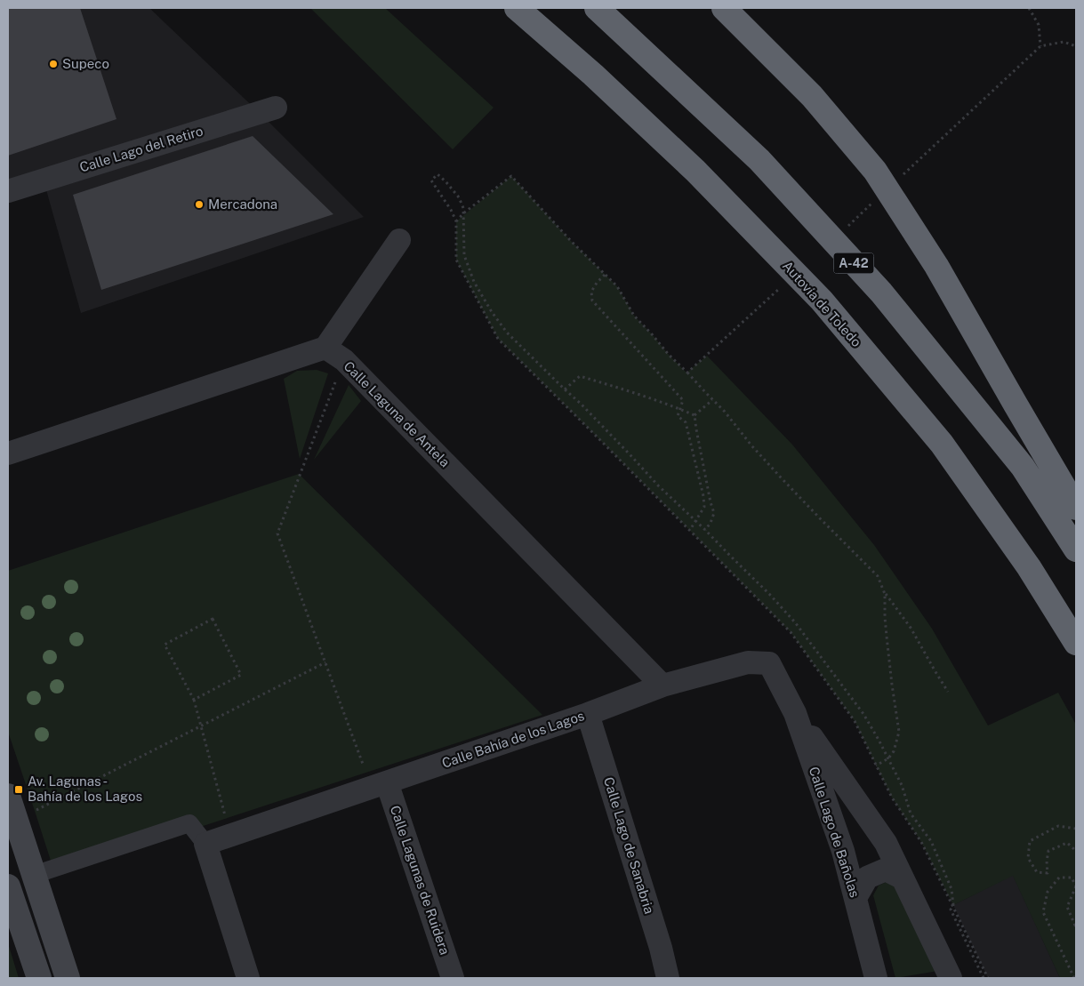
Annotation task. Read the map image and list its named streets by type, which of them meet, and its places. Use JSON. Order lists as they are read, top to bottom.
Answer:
{
  "streets": {
    "highway": ["A-42", "Autovía de Toledo"],
    "street": [
      "Calle Lago del Retiro",
      "Calle Laguna de Antela",
      "Calle Bahía de los Lagos",
      "Calle Lago de Bañolas",
      "Calle Lago de Sanabria",
      "Calle Lagunas de Ruidera"
    ]
  },
  "crossings": [
    ["Calle Laguna de Antela", "Calle Bahía de los Lagos"],
    ["Calle Bahía de los Lagos", "Calle Lago de Bañolas"],
    ["Calle Bahía de los Lagos", "Calle Lago de Sanabria"],
    ["Calle Bahía de los Lagos", "Calle Lagunas de Ruidera"]
  ],
  "places": {
    "other": ["Supeco", "Mercadona"],
    "transit": ["Av. Lagunas - Bahía de los Lagos"]
  }
}
